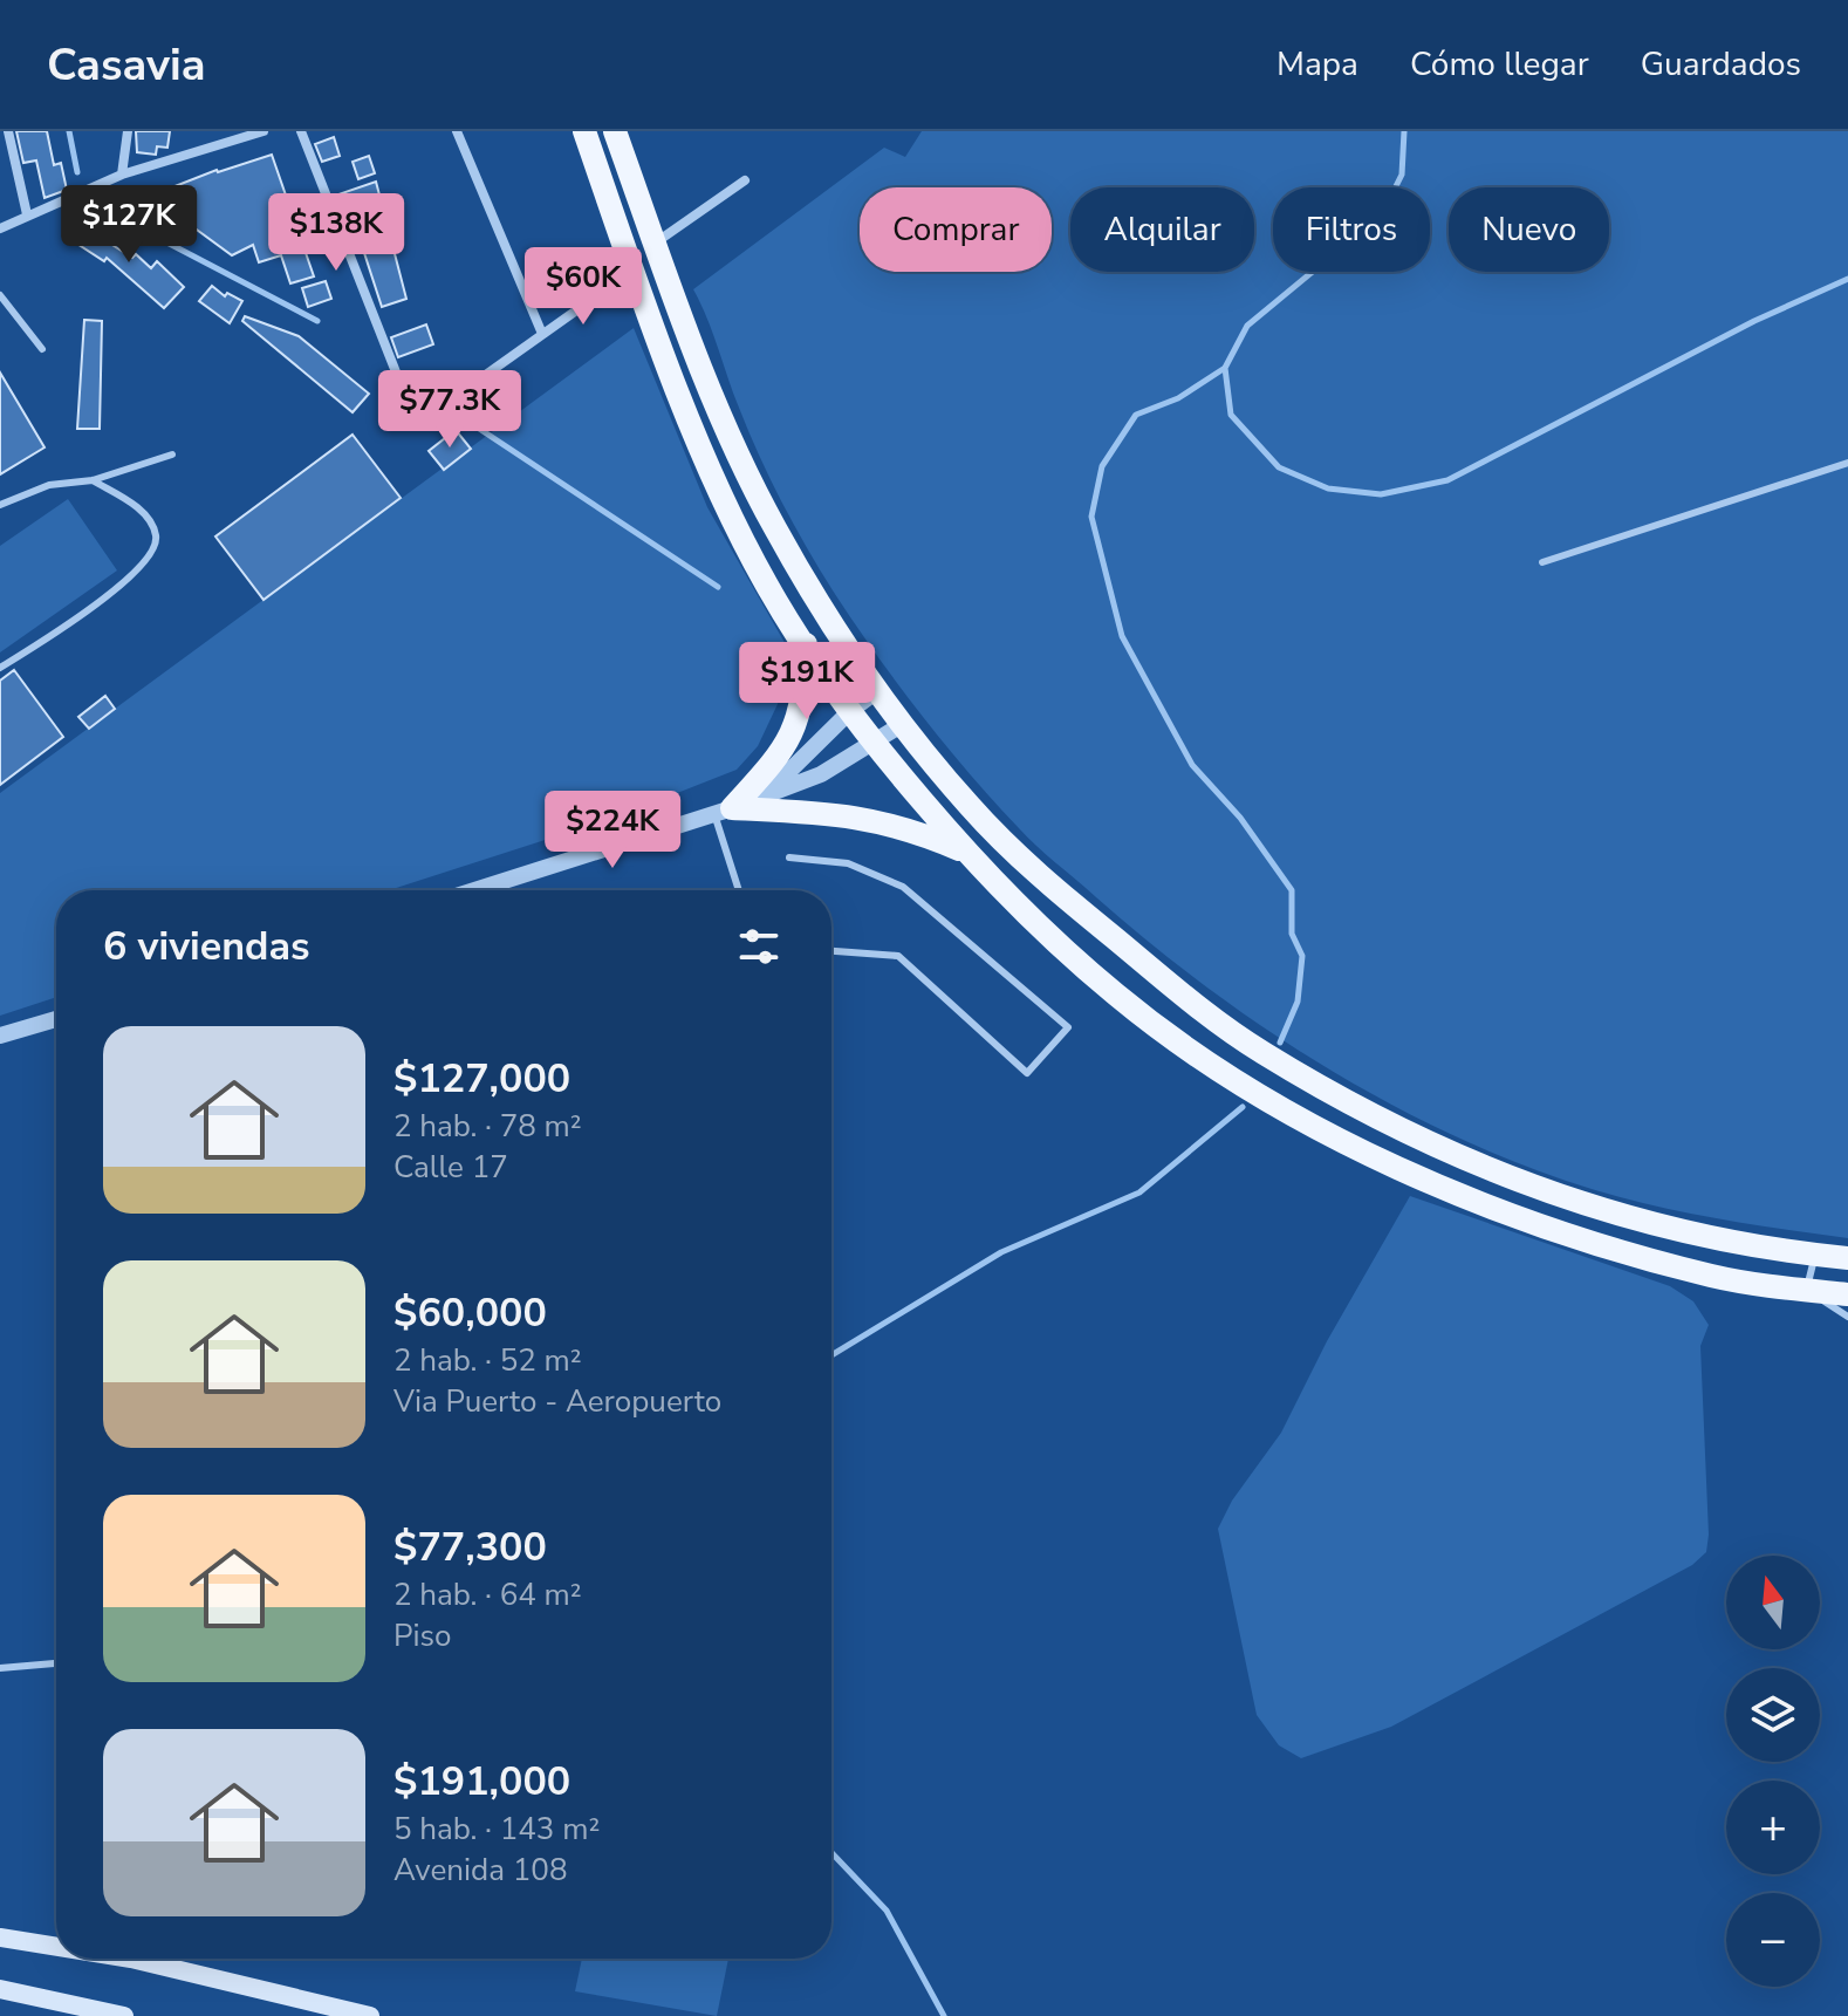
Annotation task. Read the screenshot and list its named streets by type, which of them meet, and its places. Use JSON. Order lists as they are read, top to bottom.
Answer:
{
  "north": "top",
  "page": {
    "header": "Casavia",
    "nav": ["Mapa", "Cómo llegar", "Guardados"],
    "price": [
      "$127K",
      "$138K",
      "$60K",
      "$77.3K",
      "$191K",
      "$224K"
    ],
    "chip": [
      "Comprar",
      "Alquilar",
      "Filtros",
      "Nuevo"
    ],
    "heading": "6 viviendas",
    "list": [
      {
        "name": "$127,000",
        "note": "2 hab. · 78 m² · Calle 17"
      },
      {
        "name": "$60,000",
        "note": "2 hab. · 52 m² · Via Puerto - Aeropuerto"
      },
      {
        "name": "$77,300",
        "note": "2 hab. · 64 m² · Piso"
      },
      {
        "name": "$191,000",
        "note": "5 hab. · 143 m² · Avenida 108"
      }
    ],
    "map_buttons": ["+", "−"]
  }
}
